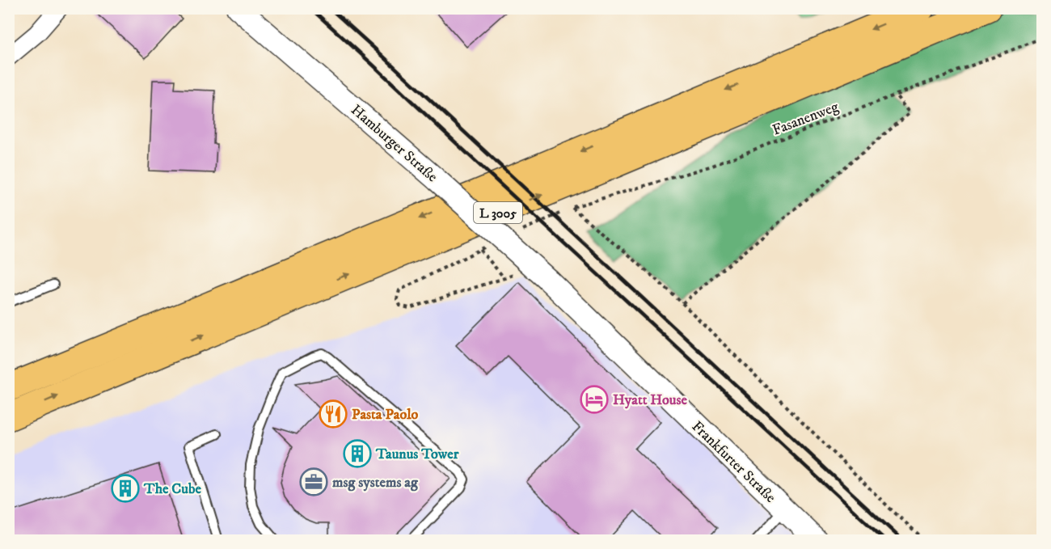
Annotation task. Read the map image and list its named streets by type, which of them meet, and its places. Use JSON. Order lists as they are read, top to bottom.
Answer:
{
  "streets": {
    "highway": ["L 3005"],
    "street": ["Hamburger Straße", "Frankfurter Straße"],
    "path": ["Fasanenweg"]
  },
  "crossings": [
    ["Hamburger Straße", "Frankfurter Straße"]
  ],
  "places": {
    "hotel": ["Hyatt House"],
    "restaurant": ["Pasta Paolo"],
    "building": ["Taunus Tower", "The Cube"],
    "office": ["msg systems ag"]
  }
}
